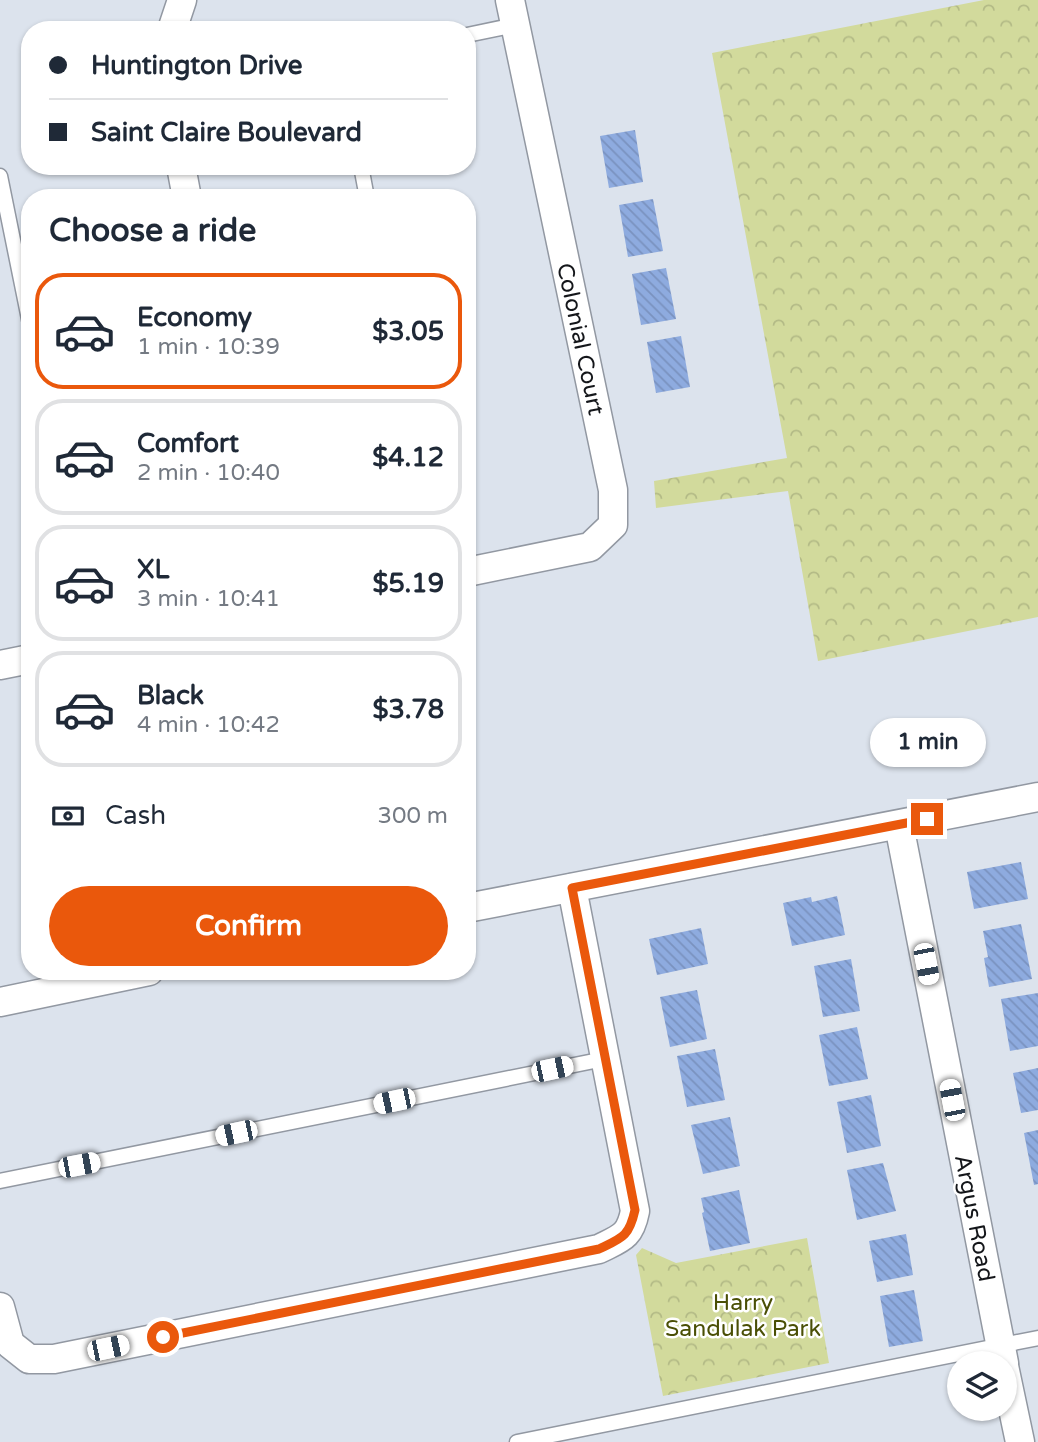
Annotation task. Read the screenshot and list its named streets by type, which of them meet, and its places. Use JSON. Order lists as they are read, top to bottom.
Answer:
{
  "streets": {
    "street": ["Colonial Court", "Argus Road"]
  },
  "parks": ["Harry Sandulak Park"],
  "page": {
    "banner": ["Huntington Drive", "Saint Claire Boulevard"],
    "heading": "Choose a ride",
    "list": [
      {
        "name": "Economy",
        "note": "1 min · 10:39",
        "value": "$3.05"
      },
      {
        "name": "Comfort",
        "note": "2 min · 10:40",
        "value": "$4.12"
      },
      {
        "name": "XL",
        "note": "3 min · 10:41",
        "value": "$5.19"
      },
      {
        "name": "Black",
        "note": "4 min · 10:42",
        "value": "$3.78"
      }
    ],
    "bubble": "1 min",
    "pay": ["Cash", "300 m"],
    "buttons": "Confirm"
  }
}
